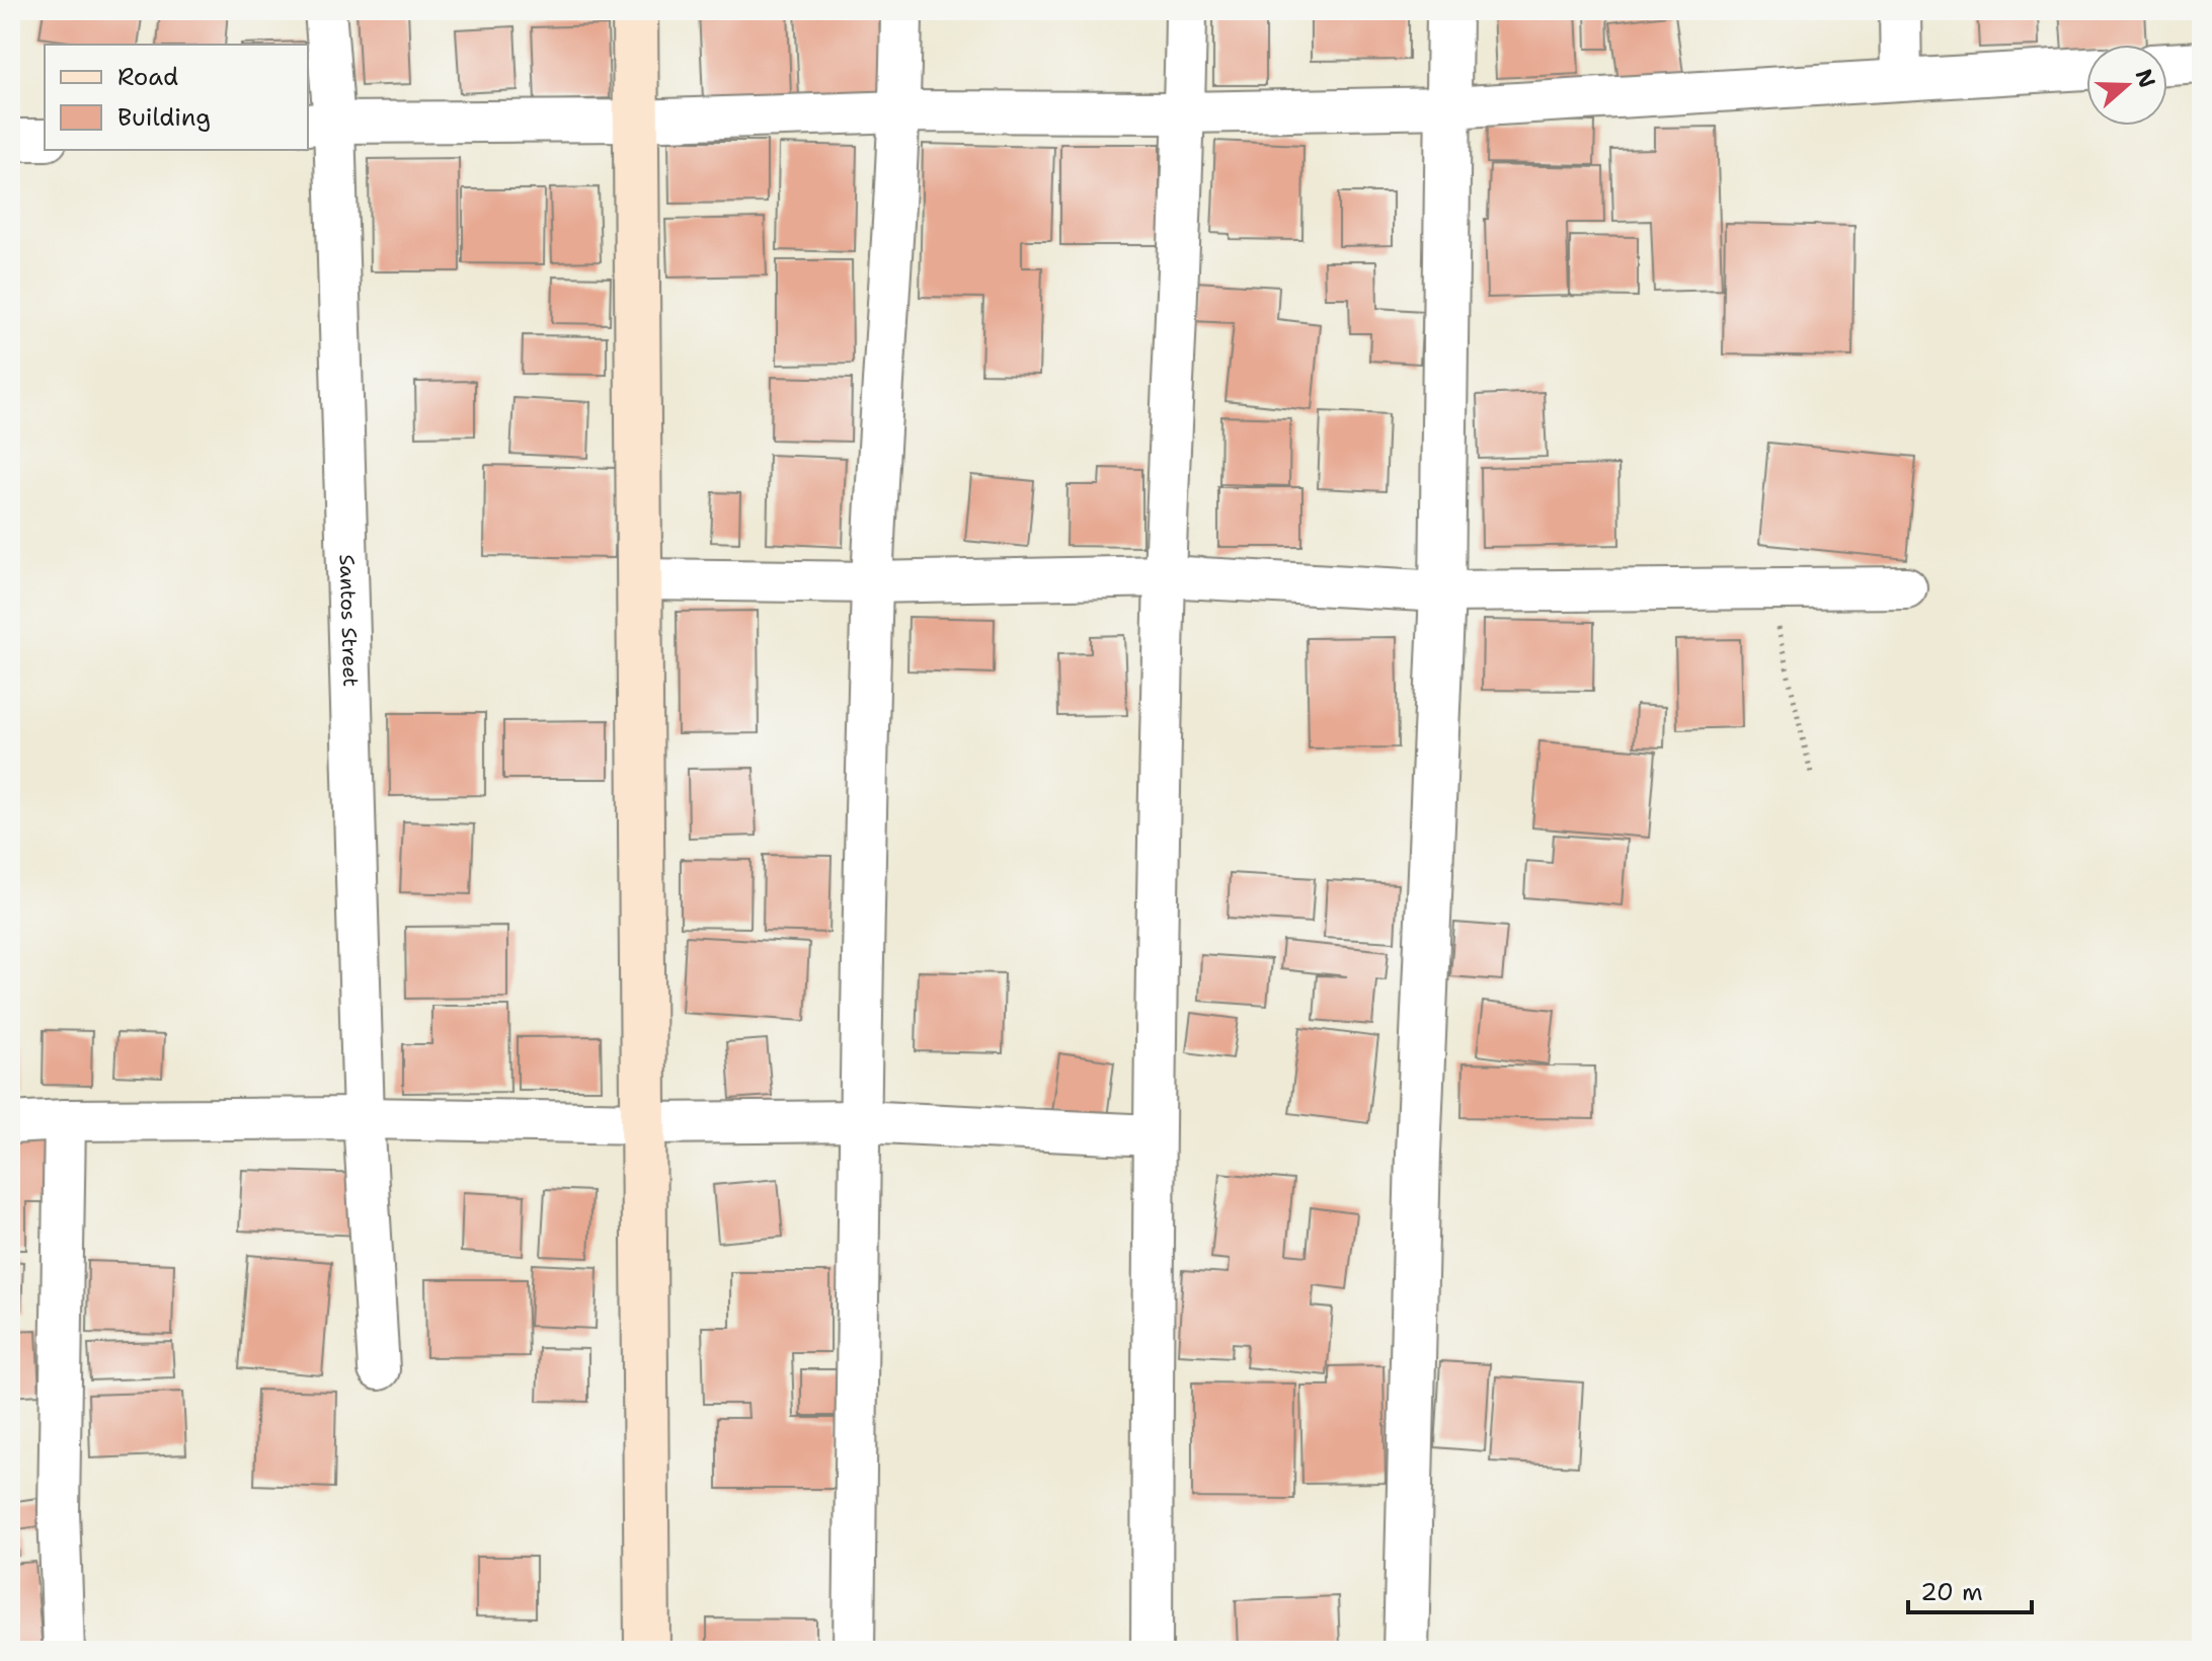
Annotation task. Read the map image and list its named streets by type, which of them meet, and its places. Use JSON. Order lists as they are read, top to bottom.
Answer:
{
  "streets": {
    "street": ["Santos Street"]
  },
  "legend": ["Road", "Building"],
  "scale_bar": "20 m",
  "north": "right"
}
